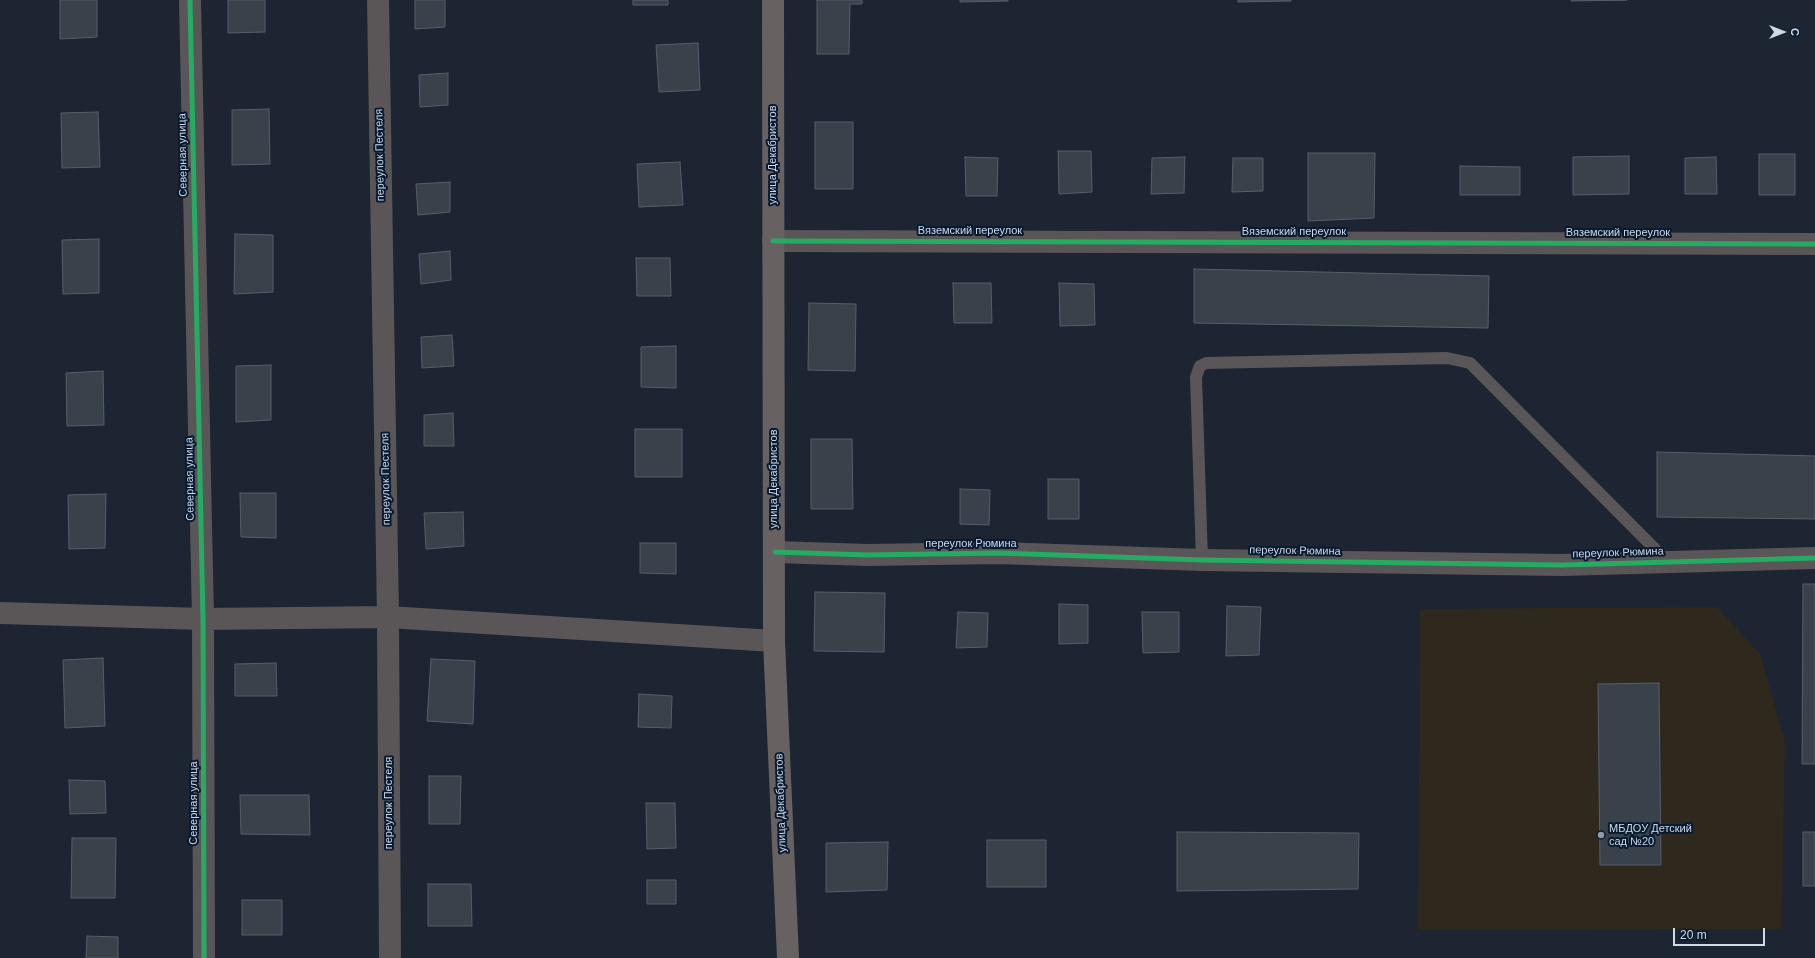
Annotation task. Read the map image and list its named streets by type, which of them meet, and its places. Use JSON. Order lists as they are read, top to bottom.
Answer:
{
  "streets": {
    "street": [
      "Северная улица",
      "переулок Пестеля",
      "улица Декабристов",
      "Вяземский переулок",
      "переулок Рюмина"
    ]
  },
  "crossings": [
    ["улица Декабристов", "Вяземский переулок"],
    ["улица Декабристов", "переулок Рюмина"]
  ],
  "places": ["МБДОУ Детский сад №20"],
  "scale_bar": "20 m",
  "north": "right"
}
